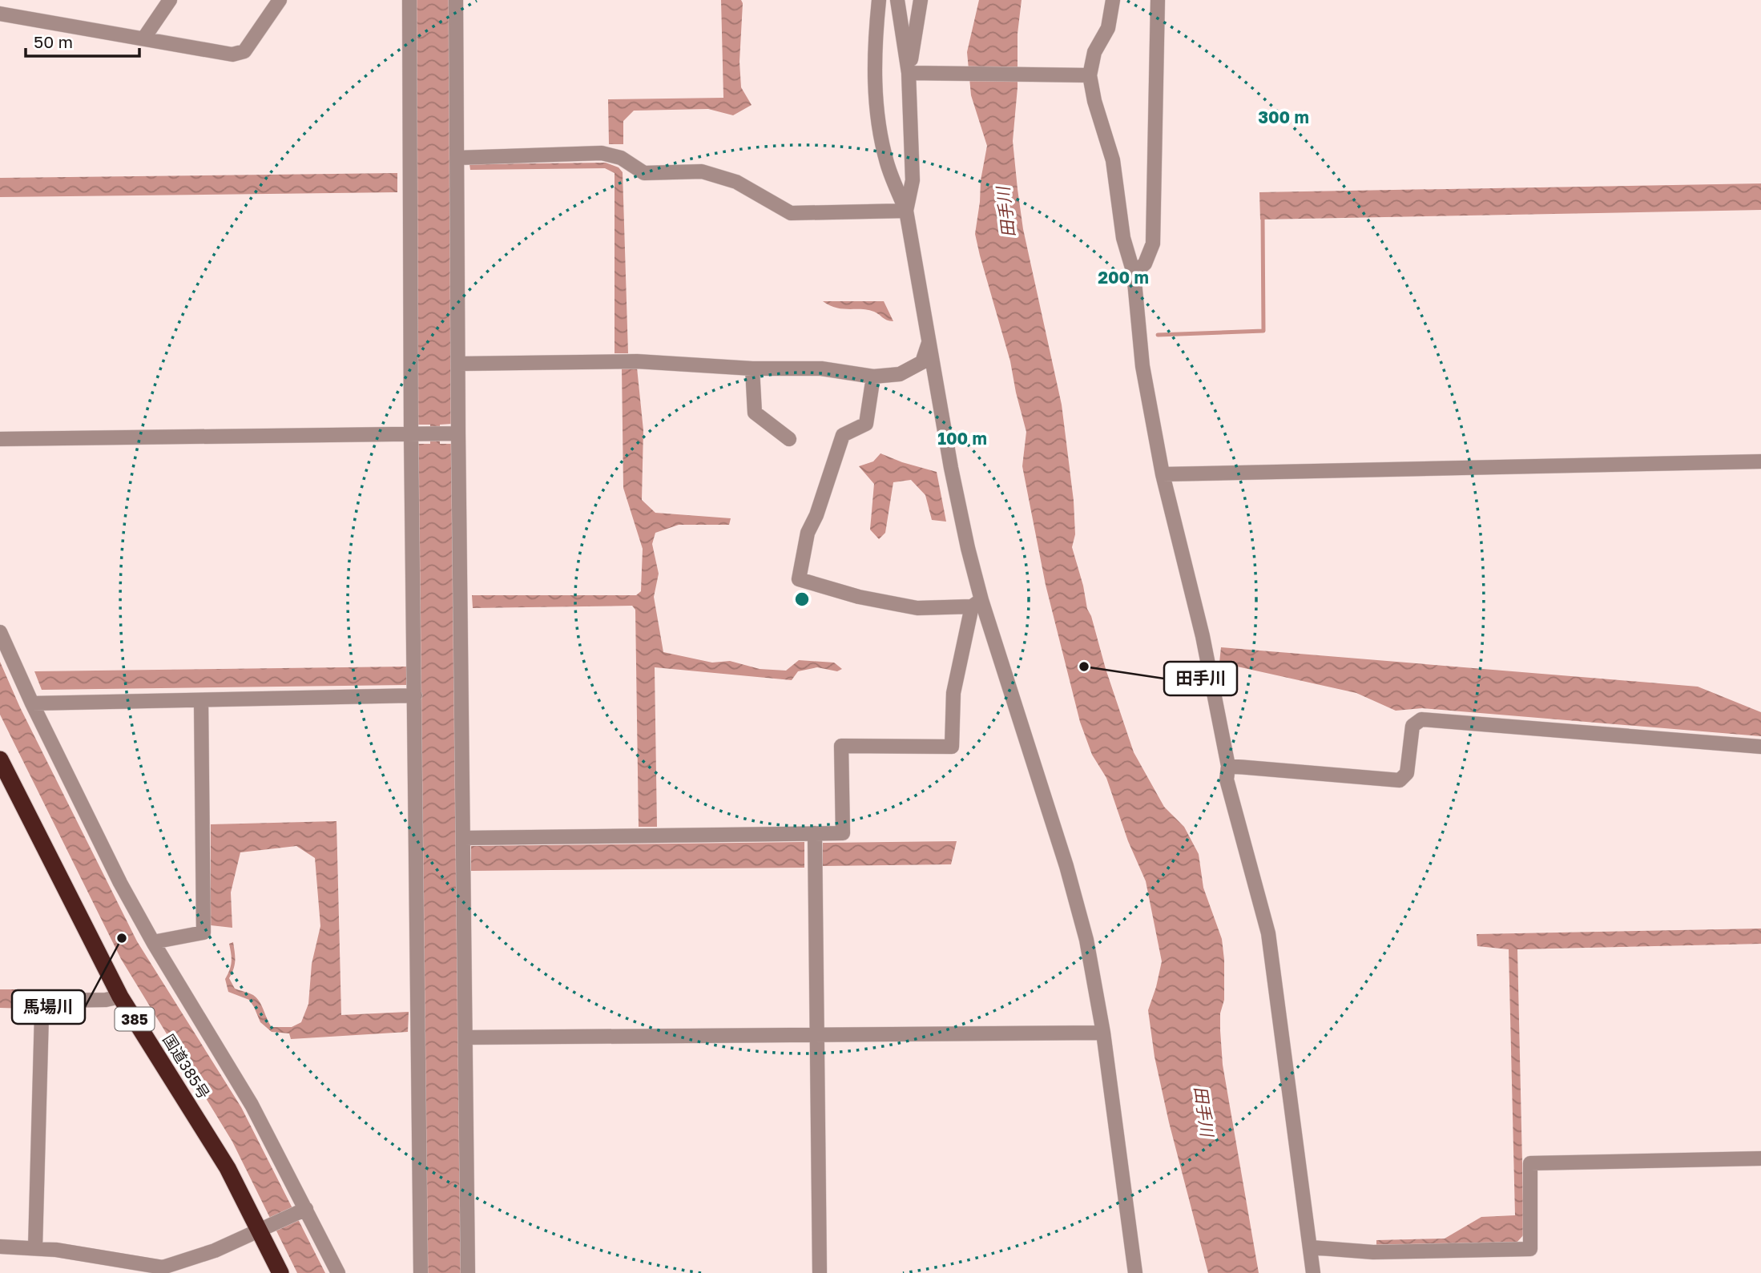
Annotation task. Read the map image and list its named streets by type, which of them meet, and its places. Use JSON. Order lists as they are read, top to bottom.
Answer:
{
  "streets": {
    "highway": ["385", "国道385号"]
  },
  "water": ["田手川"],
  "places": ["田手川", "馬場川"],
  "scale_bar": "50 m",
  "rings": ["300 m", "200 m", "100 m"]
}
